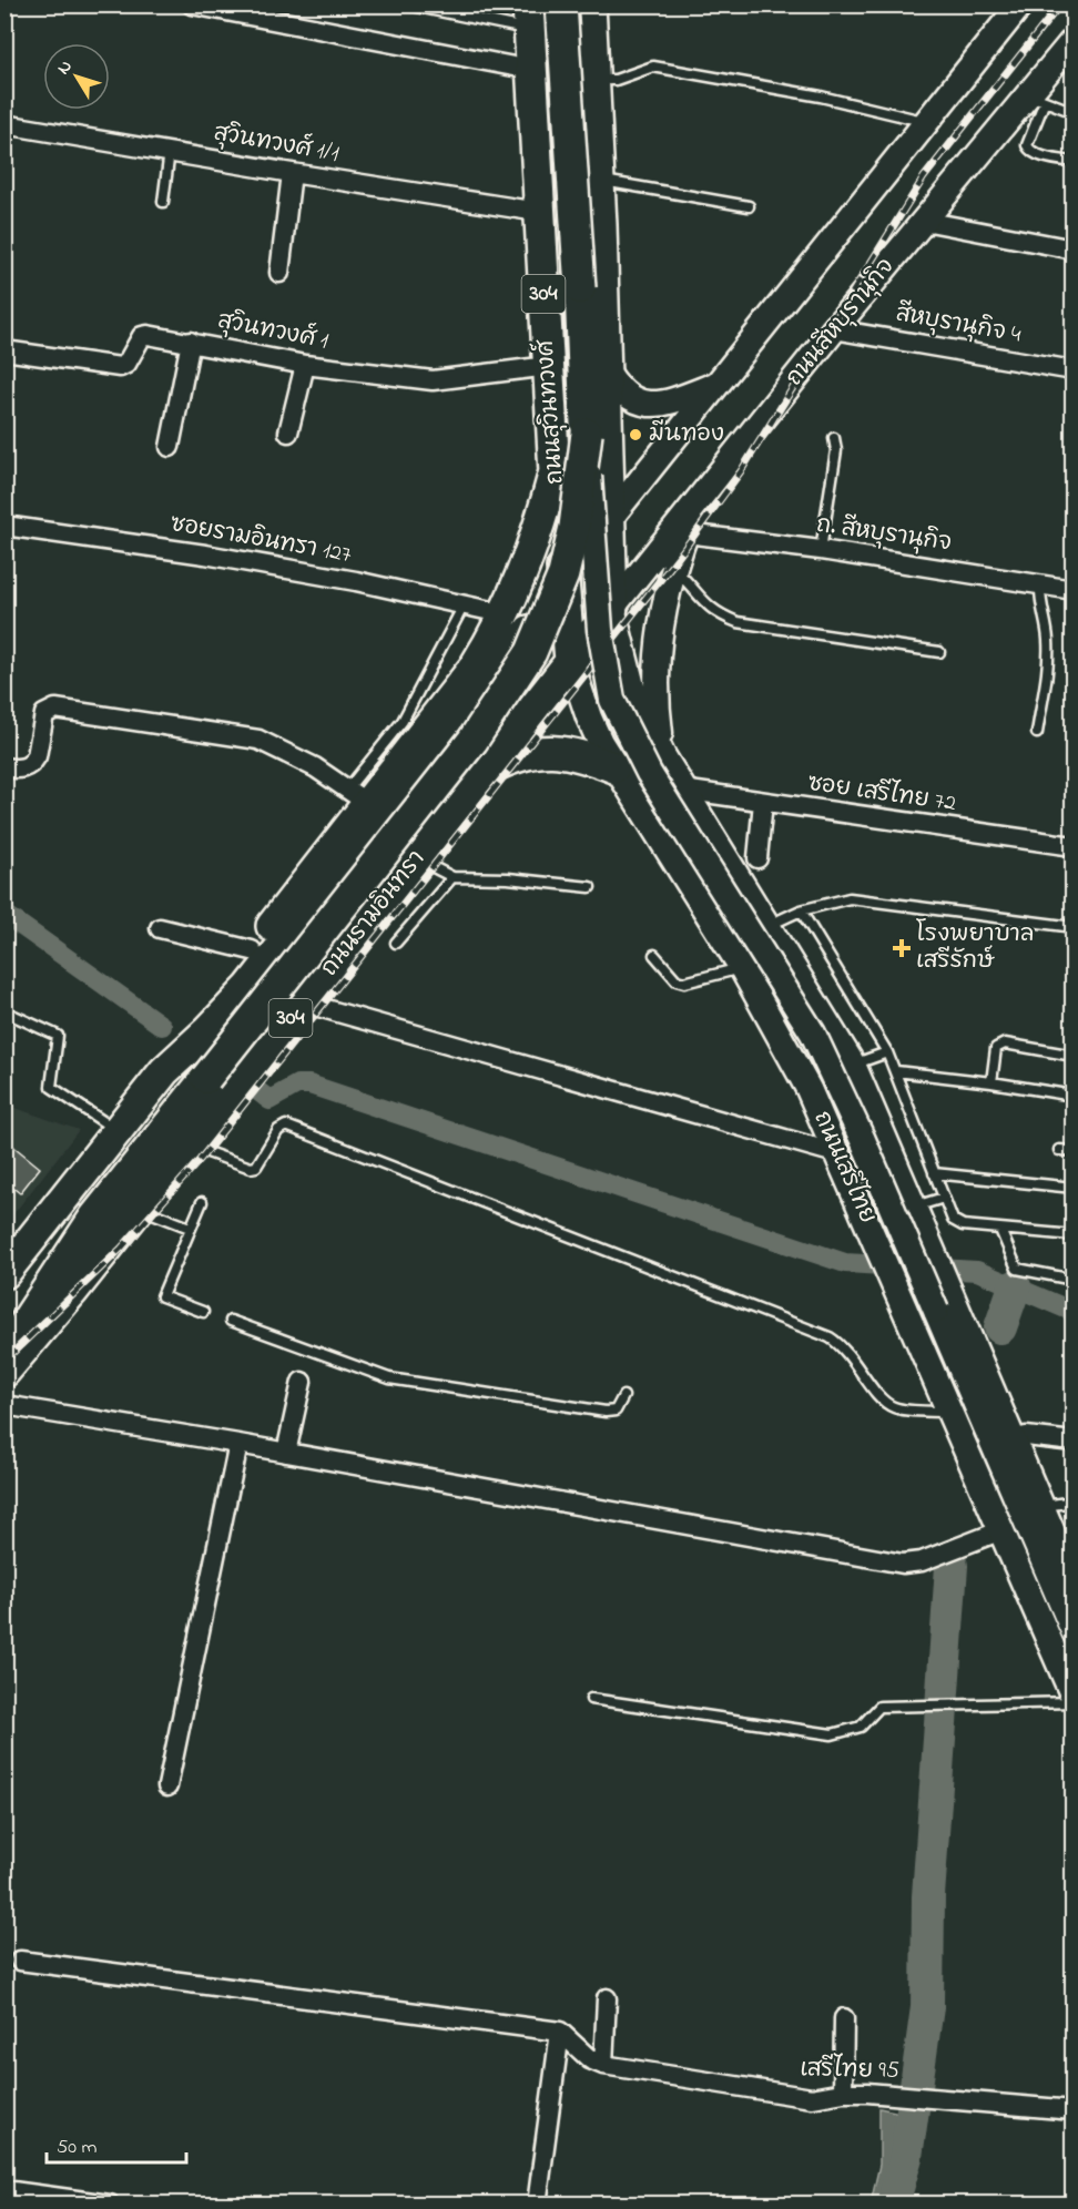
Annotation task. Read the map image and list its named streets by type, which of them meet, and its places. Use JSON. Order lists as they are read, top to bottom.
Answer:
{
  "streets": {
    "highway": ["304", "ถนนสุวินทวงศ์", "ถนนรามอินทรา"],
    "main road": ["ถนนสีหบุรานุกิจ", "ถนนเสรีไทย"],
    "street": [
      "สุวินทวงศ์ 1/1",
      "สีหบุรานุกิจ 4",
      "สุวินทวงศ์ 1",
      "ถ. สีหบุรานุกิจ",
      "ซอยรามอินทรา 127",
      "ซอย เสรีไทย 72",
      "เสรีไทย 95"
    ]
  },
  "crossings": [
    ["สุวินทวงศ์ 1/1", "ถนนสุวินทวงศ์"],
    ["304", "ถนนสุวินทวงศ์"],
    ["ถนนสีหบุรานุกิจ", "สีหบุรานุกิจ 4"],
    ["ถนนสีหบุรานุกิจ", "ถนนรามอินทรา"],
    ["ถนนสีหบุรานุกิจ", "ถนนเสรีไทย"],
    ["สุวินทวงศ์ 1", "ถนนสุวินทวงศ์"],
    ["ถนนสุวินทวงศ์", "ถนนรามอินทรา"],
    ["ถนนสุวินทวงศ์", "ถนนเสรีไทย"],
    ["ซอย เสรีไทย 72", "ถนนเสรีไทย"],
    ["ถนนรามอินทรา", "ถนนเสรีไทย"]
  ],
  "places": {
    "other": ["มีนทอง"],
    "health": ["โรงพยาบาล เสรีรักษ์"]
  },
  "scale_bar": "50 m",
  "north": "top left"
}
